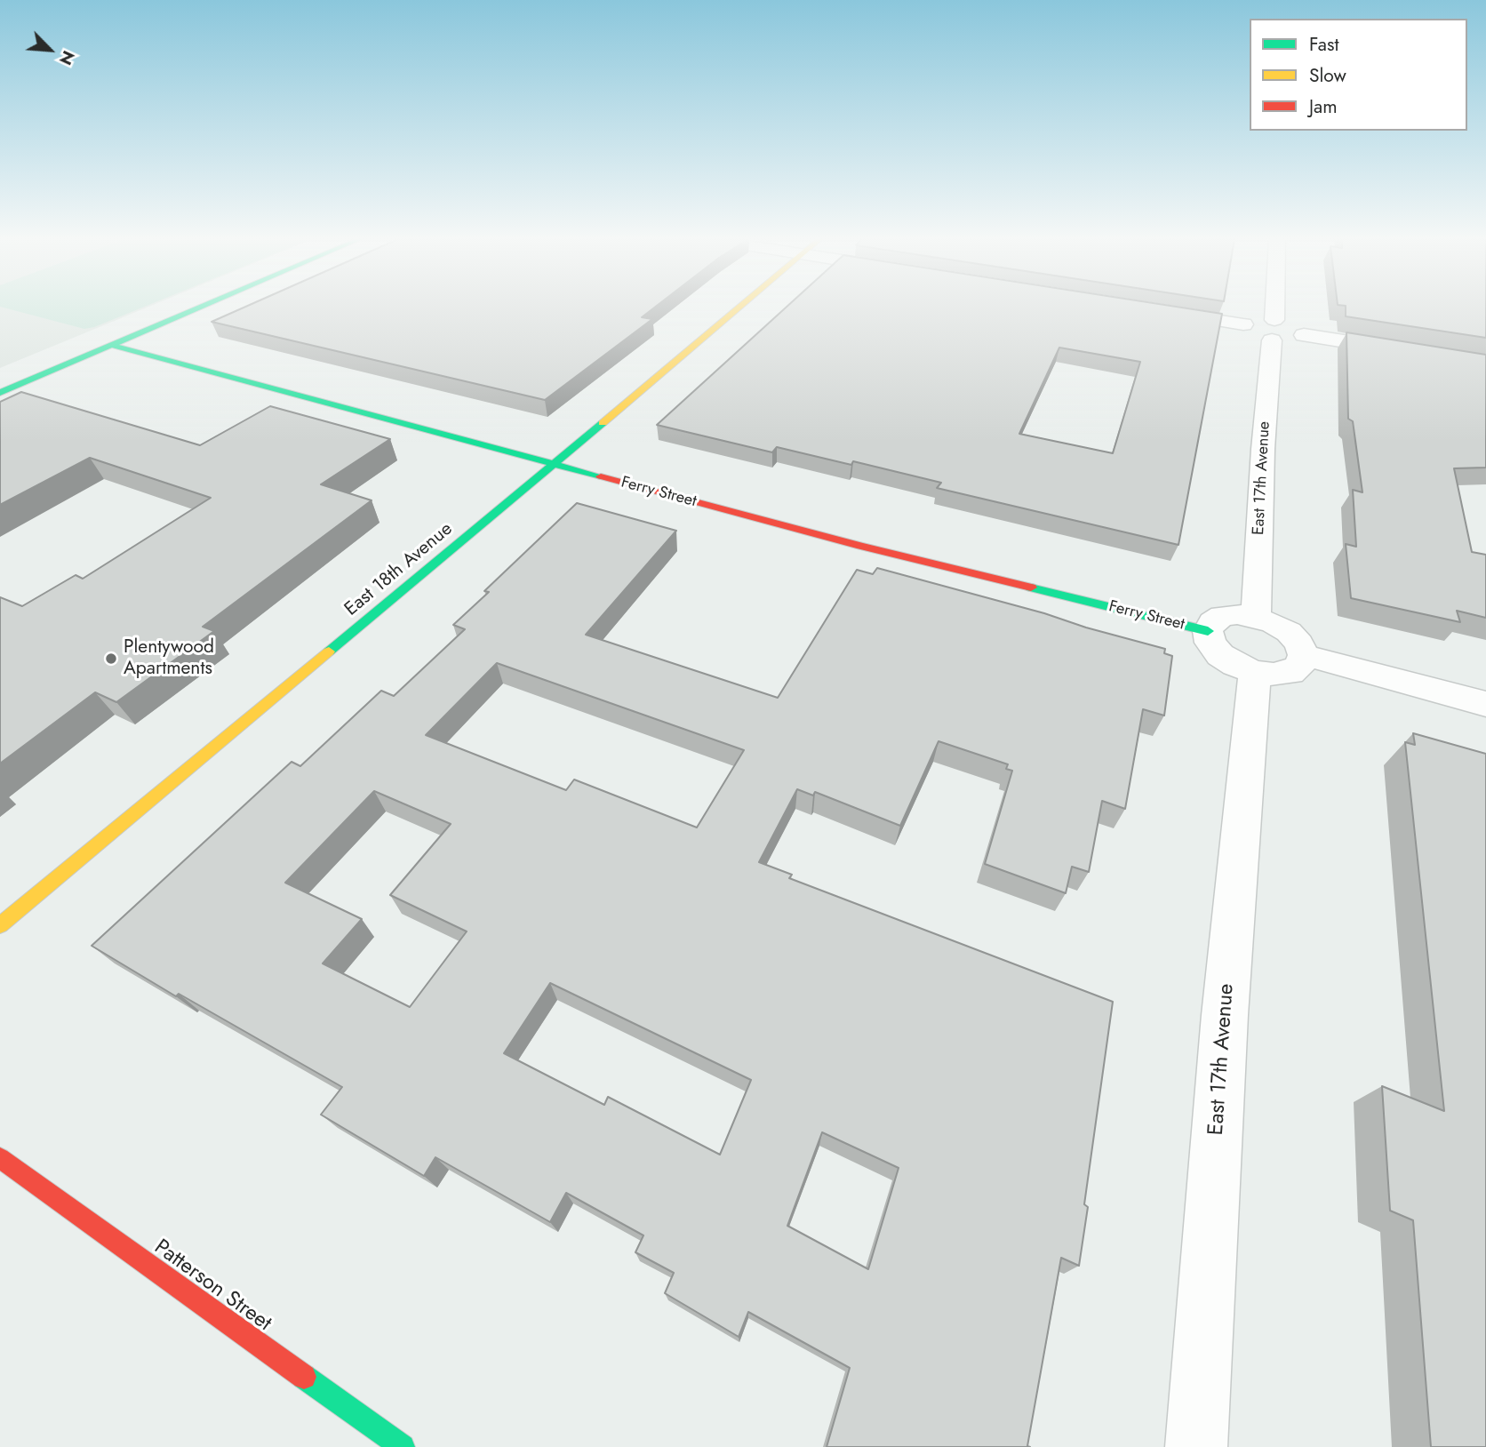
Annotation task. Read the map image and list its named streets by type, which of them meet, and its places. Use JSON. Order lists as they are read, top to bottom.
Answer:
{
  "streets": {
    "street": [
      "East 17th Avenue",
      "Ferry Street",
      "East 18th Avenue",
      "Patterson Street"
    ]
  },
  "crossings": [
    ["Ferry Street", "East 18th Avenue"]
  ],
  "places": ["Plentywood Apartments"],
  "legend": ["Fast", "Slow", "Jam"],
  "north": "bottom right"
}
